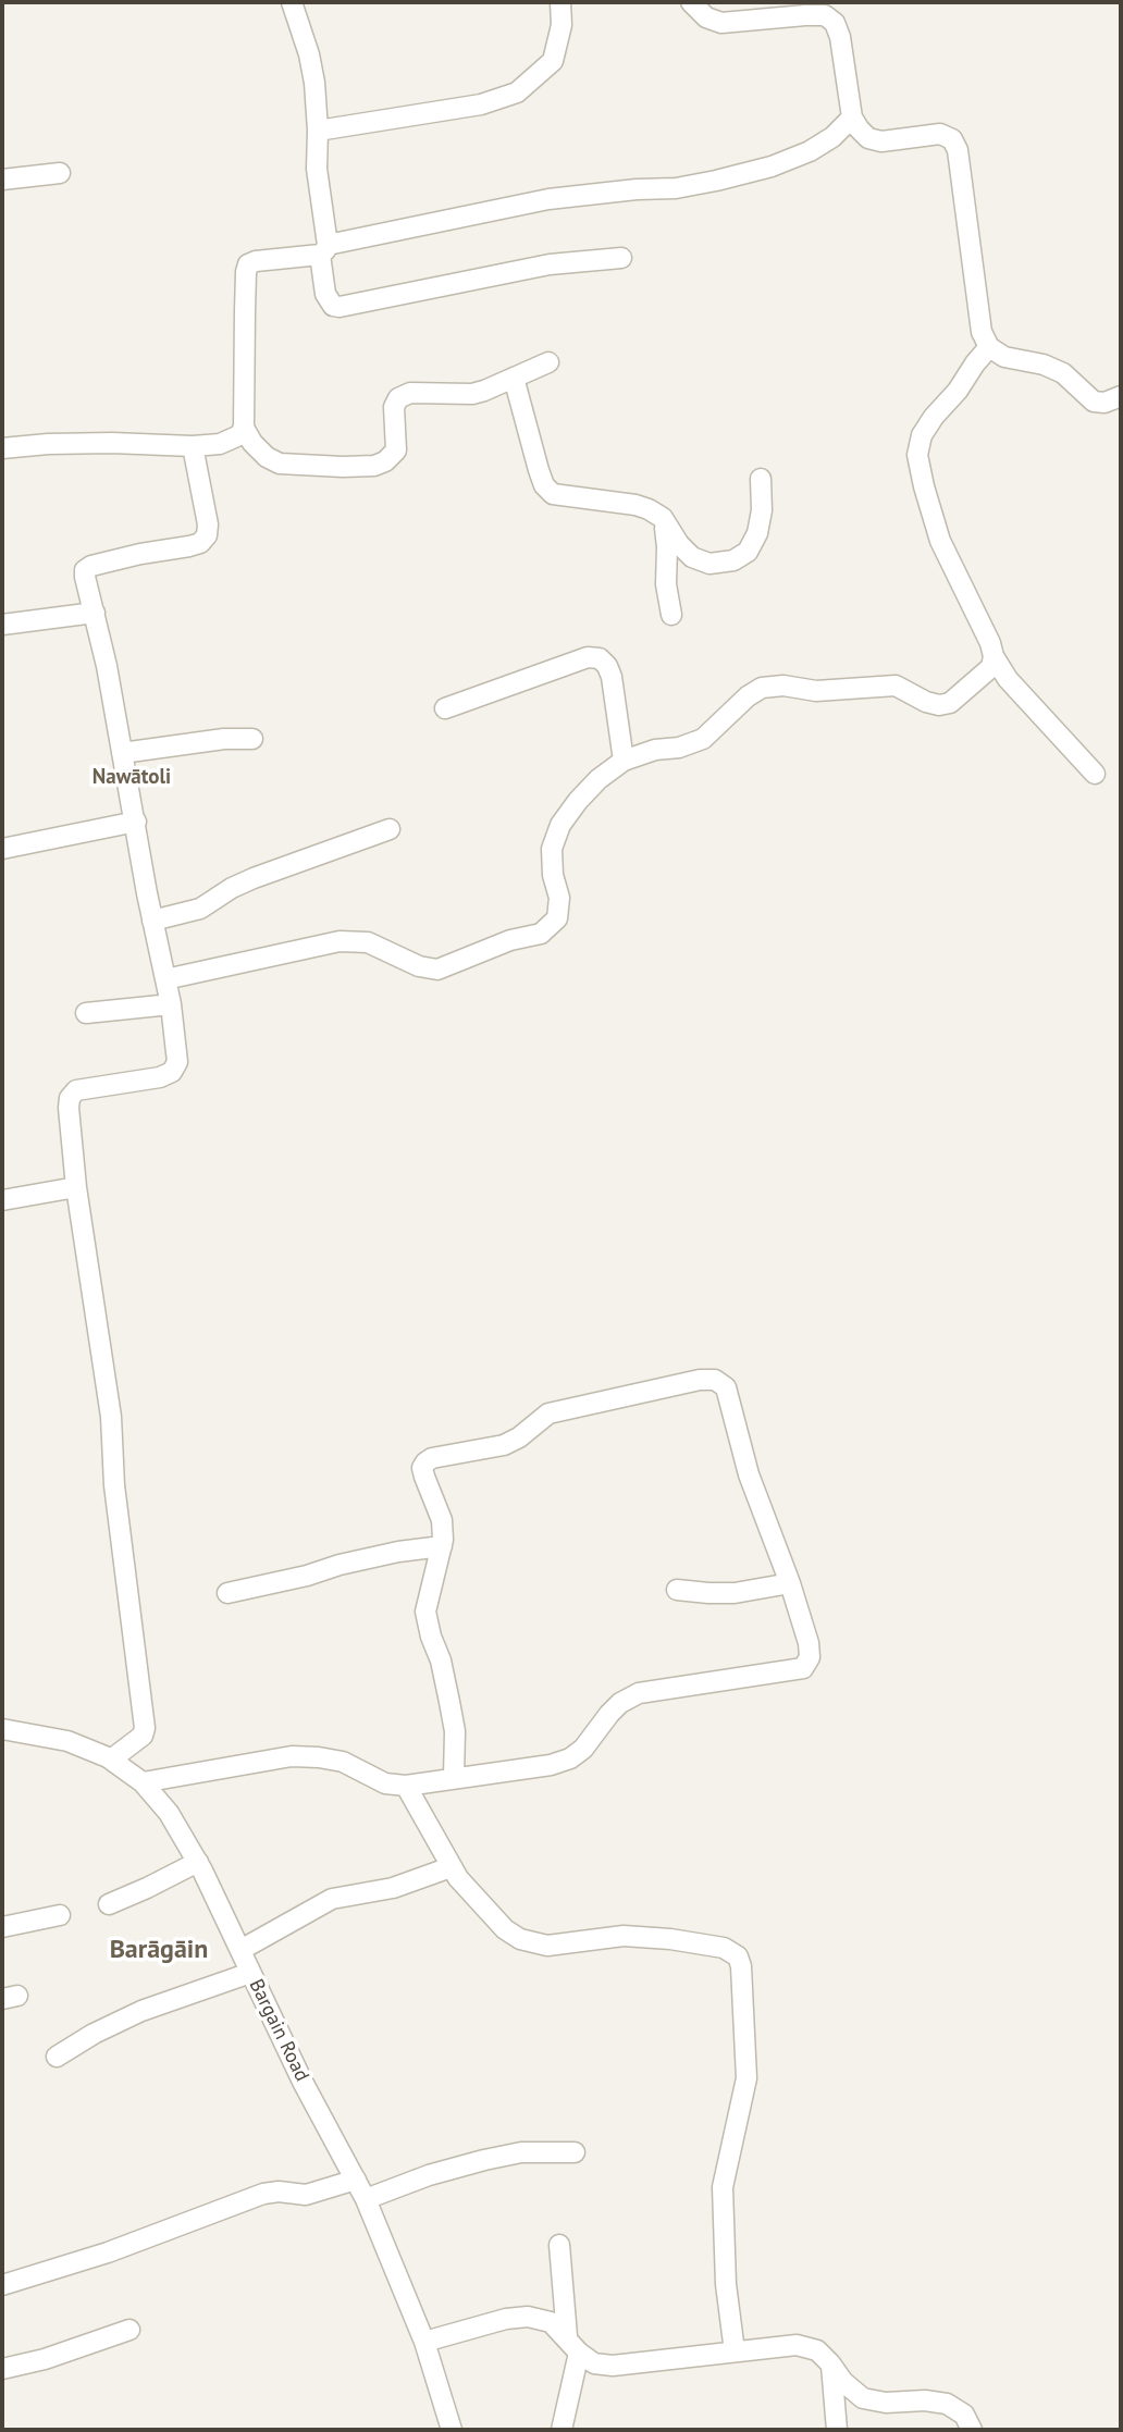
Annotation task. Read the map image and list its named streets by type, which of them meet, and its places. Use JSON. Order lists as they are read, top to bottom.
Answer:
{
  "streets": {
    "street": ["Bargain Road"]
  },
  "districts": ["Nawātoli", "Barāgāin"]
}
